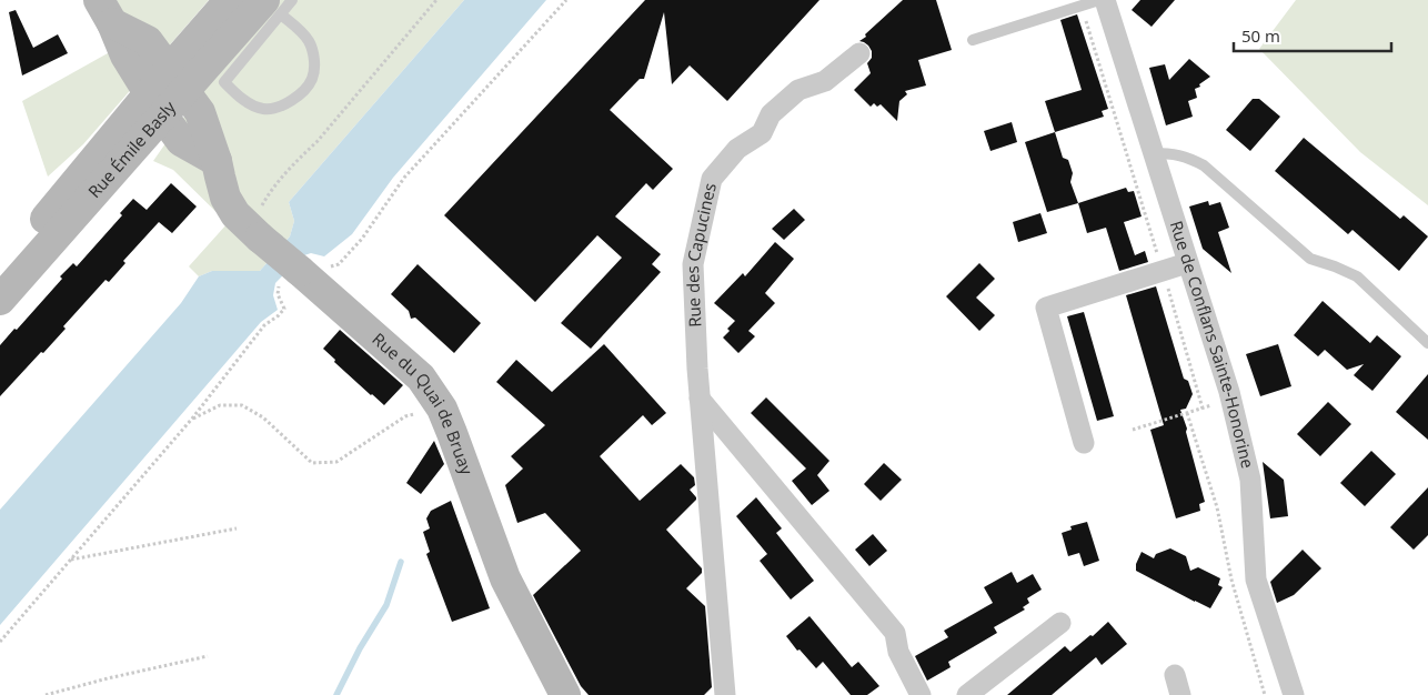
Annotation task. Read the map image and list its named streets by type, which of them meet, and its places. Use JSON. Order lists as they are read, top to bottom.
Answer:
{
  "streets": {
    "street": [
      "Rue Émile Basly",
      "Rue des Capucines",
      "Rue de Conflans Sainte-Honorine",
      "Rue du Quai de Bruay"
    ]
  },
  "crossings": [
    ["Rue Émile Basly", "Rue du Quai de Bruay"]
  ],
  "scale_bar": "50 m"
}
